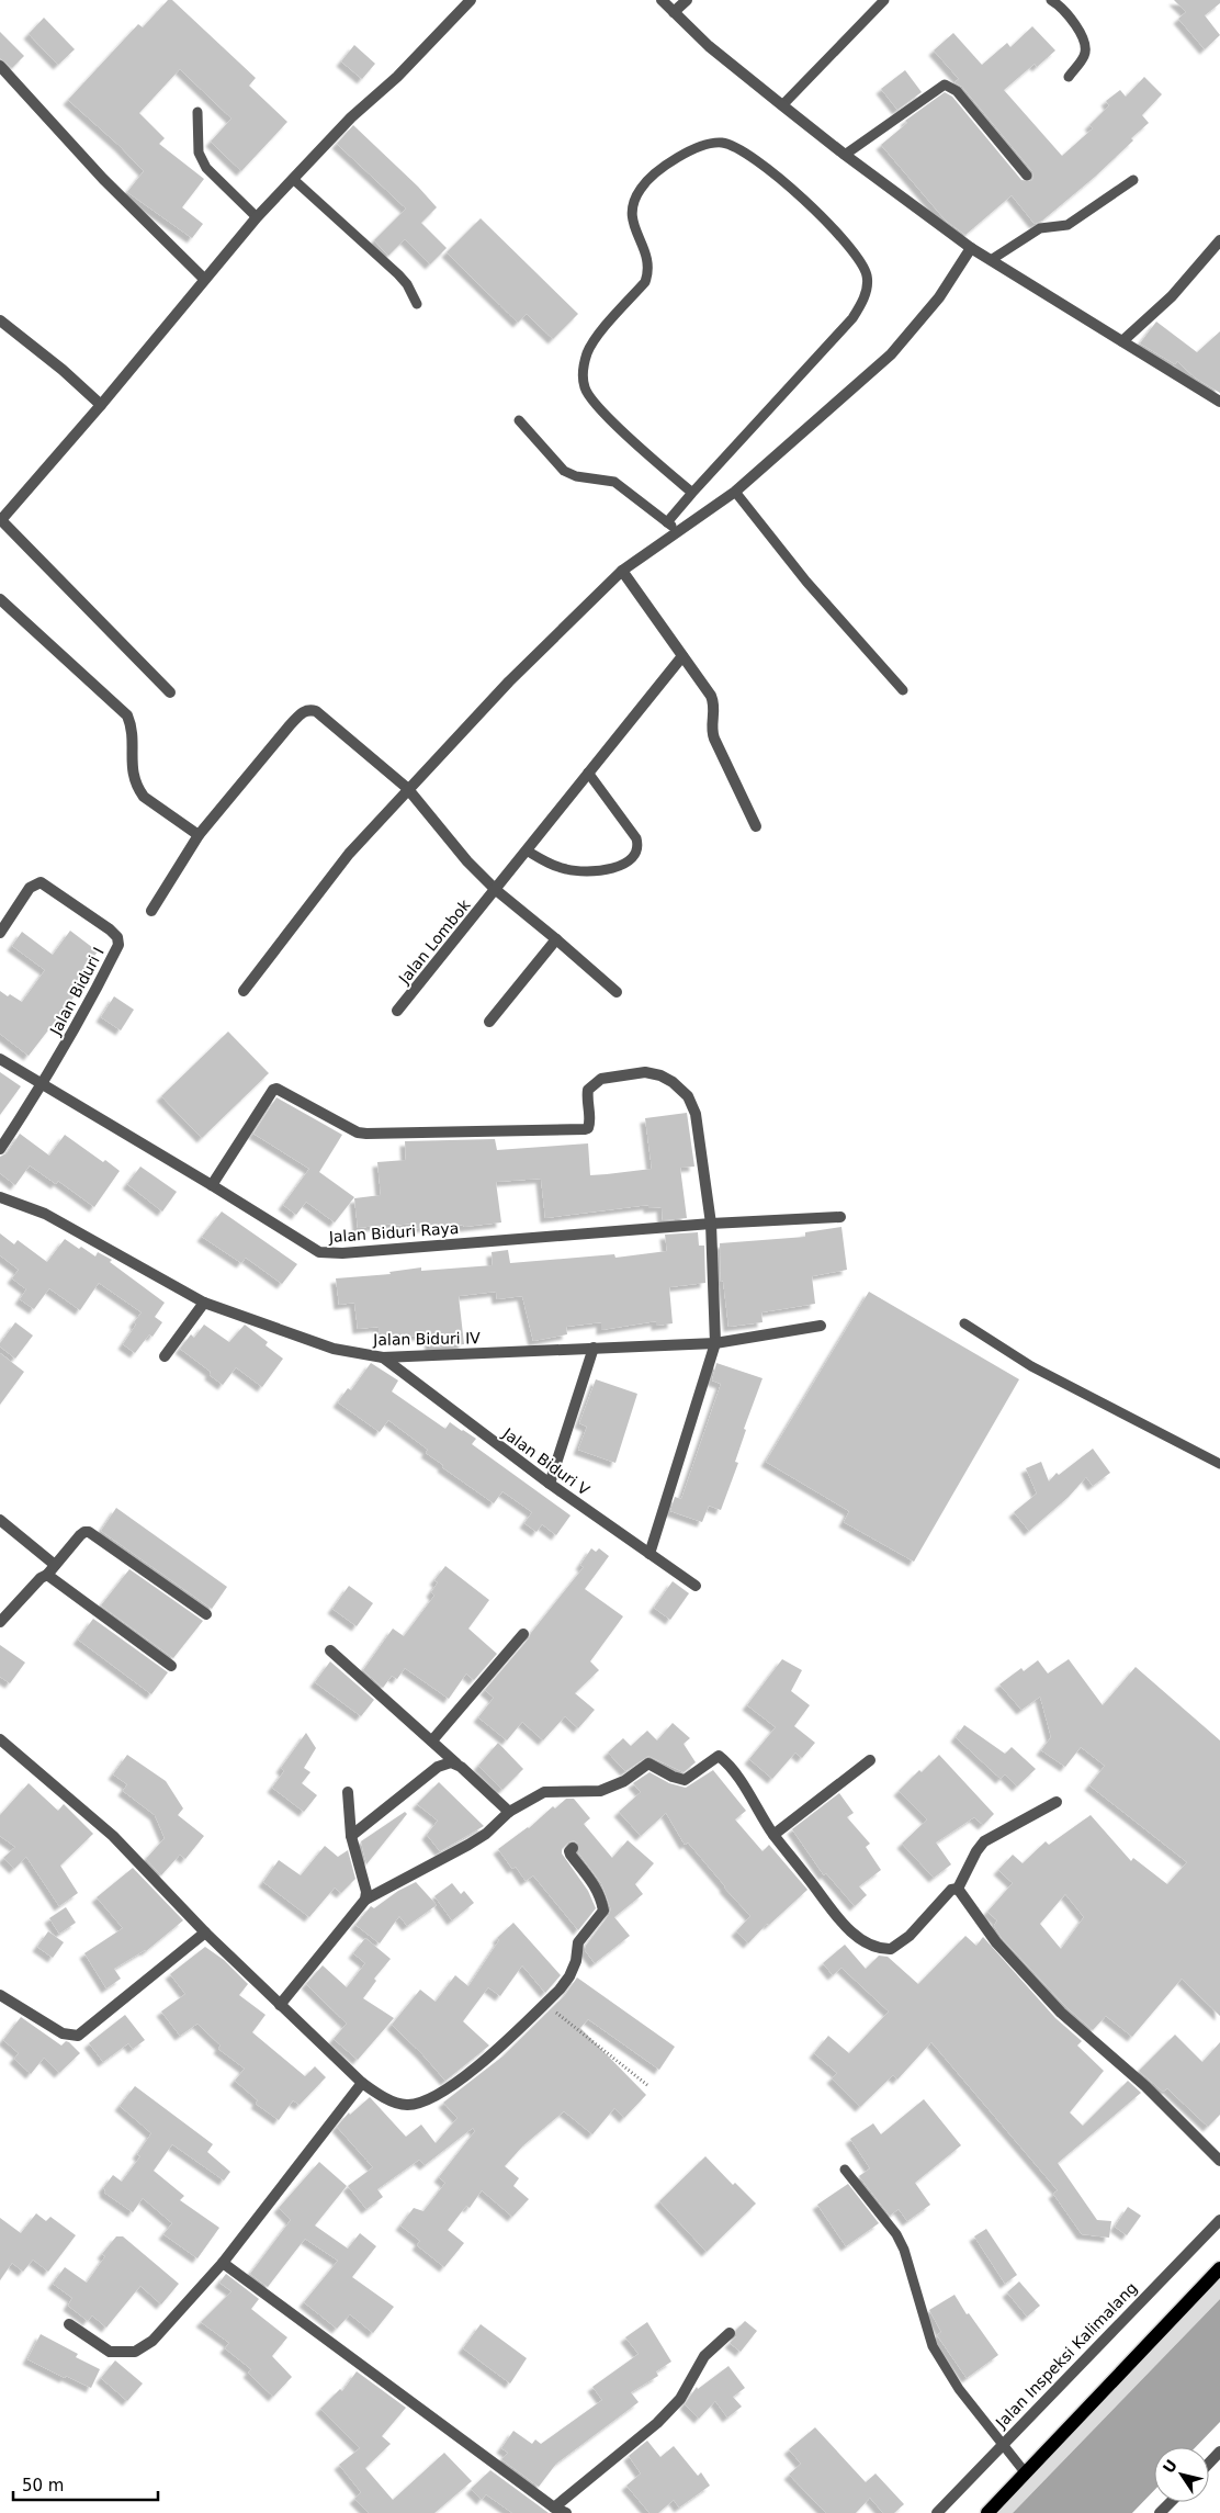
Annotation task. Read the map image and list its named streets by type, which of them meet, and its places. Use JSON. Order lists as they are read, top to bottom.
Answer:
{
  "streets": {
    "street": [
      "Jalan Lombok",
      "Jalan Biduri I",
      "Jalan Biduri Raya",
      "Jalan Biduri IV",
      "Jalan Biduri V",
      "Jalan Inspeksi Kalimalang"
    ]
  },
  "crossings": [
    ["Jalan Biduri I", "Jalan Biduri Raya"],
    ["Jalan Biduri IV", "Jalan Biduri V"]
  ],
  "scale_bar": "50 m",
  "north": "top left"
}
